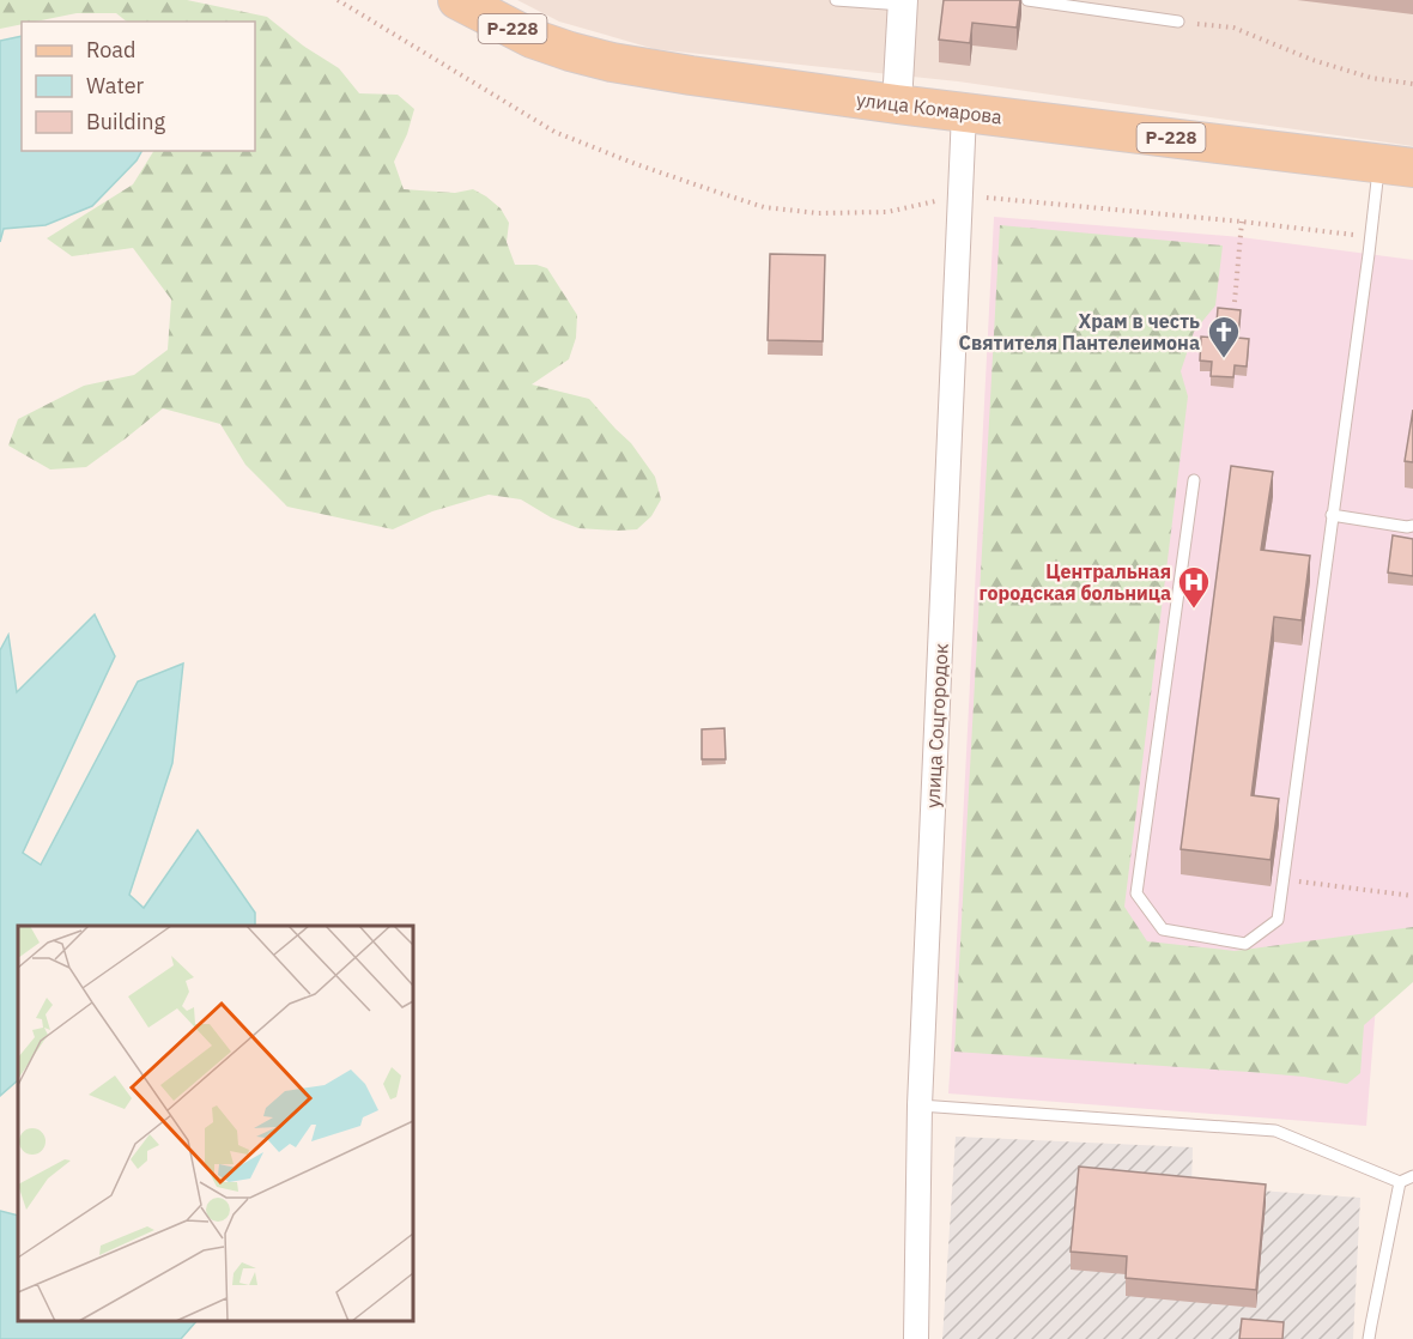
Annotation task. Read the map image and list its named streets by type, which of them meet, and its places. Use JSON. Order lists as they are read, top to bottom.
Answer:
{
  "streets": {
    "main road": ["Р-228", "улица Комарова"],
    "street": ["улица Соцгородок"]
  },
  "crossings": [
    ["улица Комарова", "улица Соцгородок"]
  ],
  "places": {
    "church": ["Храм в честь Святителя Пантелеимона"],
    "hospital": ["Центральная городская больница"]
  },
  "legend": ["Road", "Water", "Building"]
}
